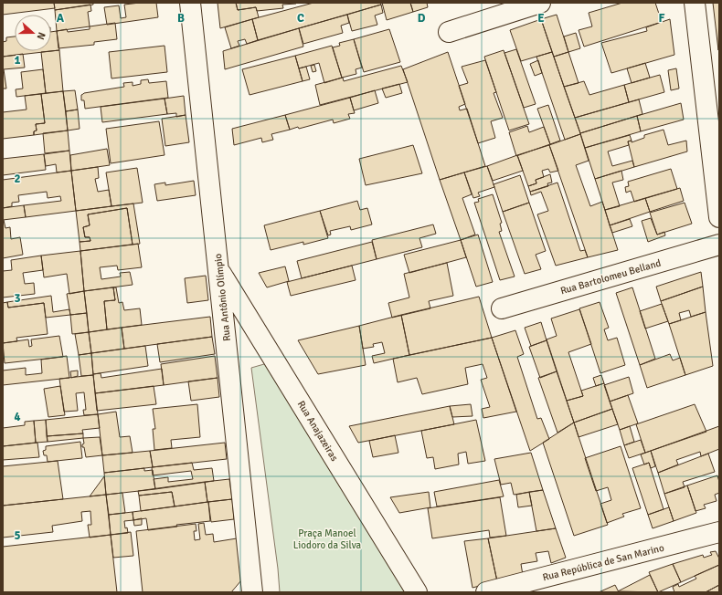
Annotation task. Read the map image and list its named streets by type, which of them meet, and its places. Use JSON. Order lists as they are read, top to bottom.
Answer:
{
  "streets": {
    "street": [
      "Rua Bartolomeu Belland",
      "Rua Antônio Olímpio",
      "Rua Anajazeiras",
      "Rua República de San Marino"
    ]
  },
  "crossings": [
    ["Rua Antônio Olímpio", "Rua Anajazeiras"]
  ],
  "parks": ["Praça Manoel Liodoro da Silva"],
  "north": "right",
  "grid": {
    "columns": [
      "A",
      "B",
      "C",
      "D",
      "E",
      "F"
    ],
    "rows": [
      "1",
      "2",
      "3",
      "4",
      "5"
    ]
  }
}
